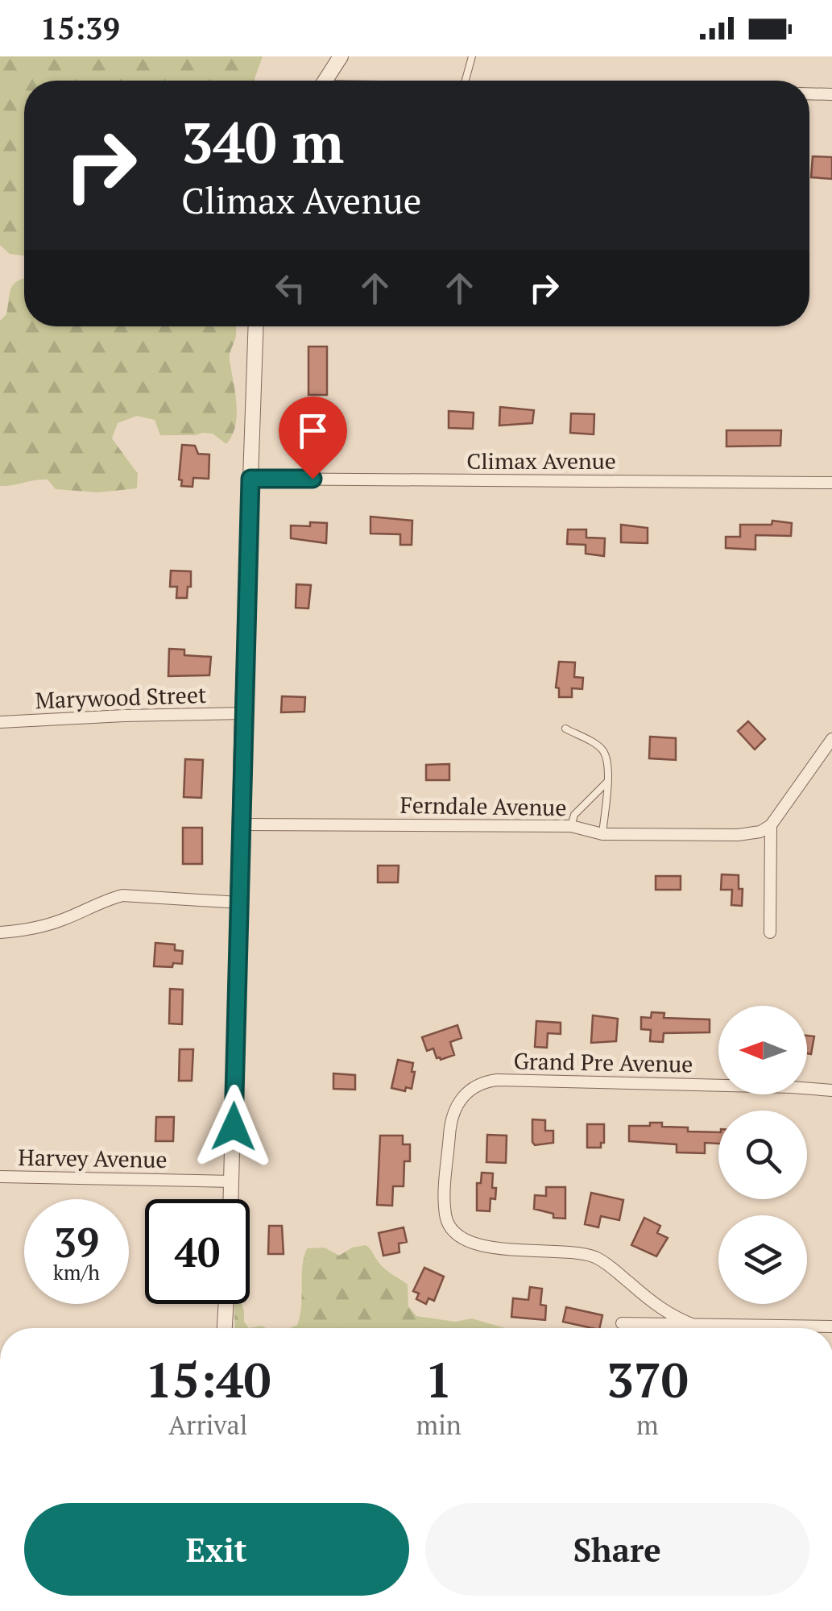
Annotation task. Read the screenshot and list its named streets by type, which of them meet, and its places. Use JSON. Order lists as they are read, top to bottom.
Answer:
{
  "streets": {
    "street": [
      "Climax Avenue",
      "Marywood Street",
      "Ferndale Avenue",
      "Grand Pre Avenue",
      "Harvey Avenue"
    ]
  },
  "north": "left",
  "page": {
    "status": "15:39",
    "turn": ["340 m", "Climax Avenue"],
    "speed": "39 km/h",
    "limit": "40",
    "eta": [
      "15:40",
      "Arrival",
      "1",
      "min",
      "370",
      "m"
    ],
    "buttons": ["Exit", "Share"]
  }
}
